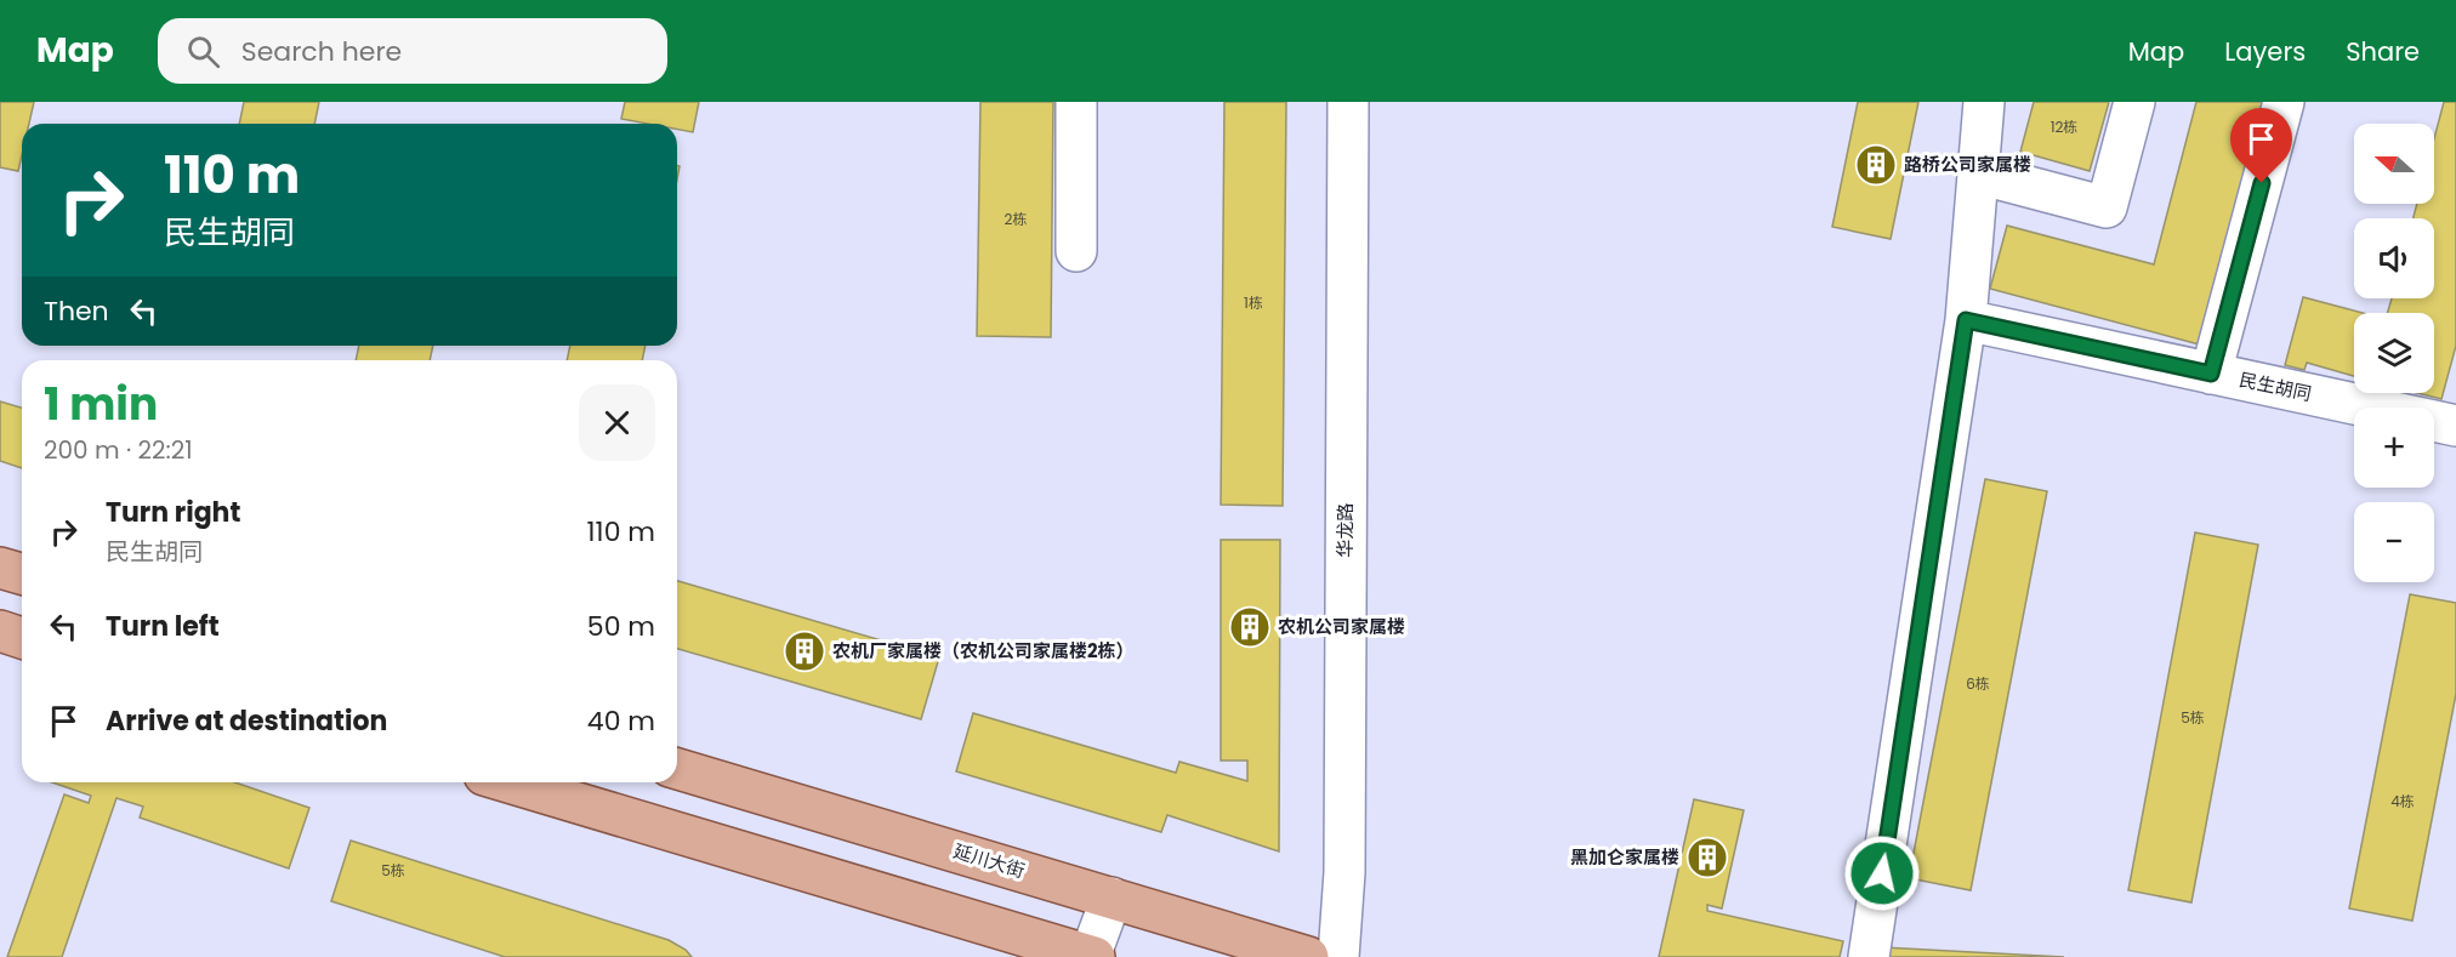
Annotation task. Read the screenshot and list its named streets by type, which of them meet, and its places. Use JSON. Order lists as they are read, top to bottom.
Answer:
{
  "streets": {
    "main road": ["延川大街"],
    "street": ["民生胡同", "华龙路"]
  },
  "places": {
    "building": [
      "路桥公司家属楼",
      "农机公司家属楼",
      "农机厂家属楼（农机公司家属楼2栋）",
      "黑加仑家属楼"
    ]
  },
  "house_numbers": [
    "12栋",
    "2栋",
    "1栋",
    "6栋",
    "5栋",
    "4栋",
    "5栋"
  ],
  "north": "left",
  "page": {
    "header": "Map",
    "search": "Search here",
    "nav": ["Map", "Layers", "Share"],
    "map_buttons": ["+", "−"],
    "turn": ["110 m", "民生胡同"],
    "then": "Then",
    "heading": ["1 min", "200 m · 22:21"],
    "list": [
      {
        "name": "Turn right",
        "note": "民生胡同",
        "value": "110 m"
      },
      {
        "name": "Turn left",
        "value": "50 m"
      },
      {
        "name": "Arrive at destination",
        "value": "40 m"
      }
    ]
  }
}
